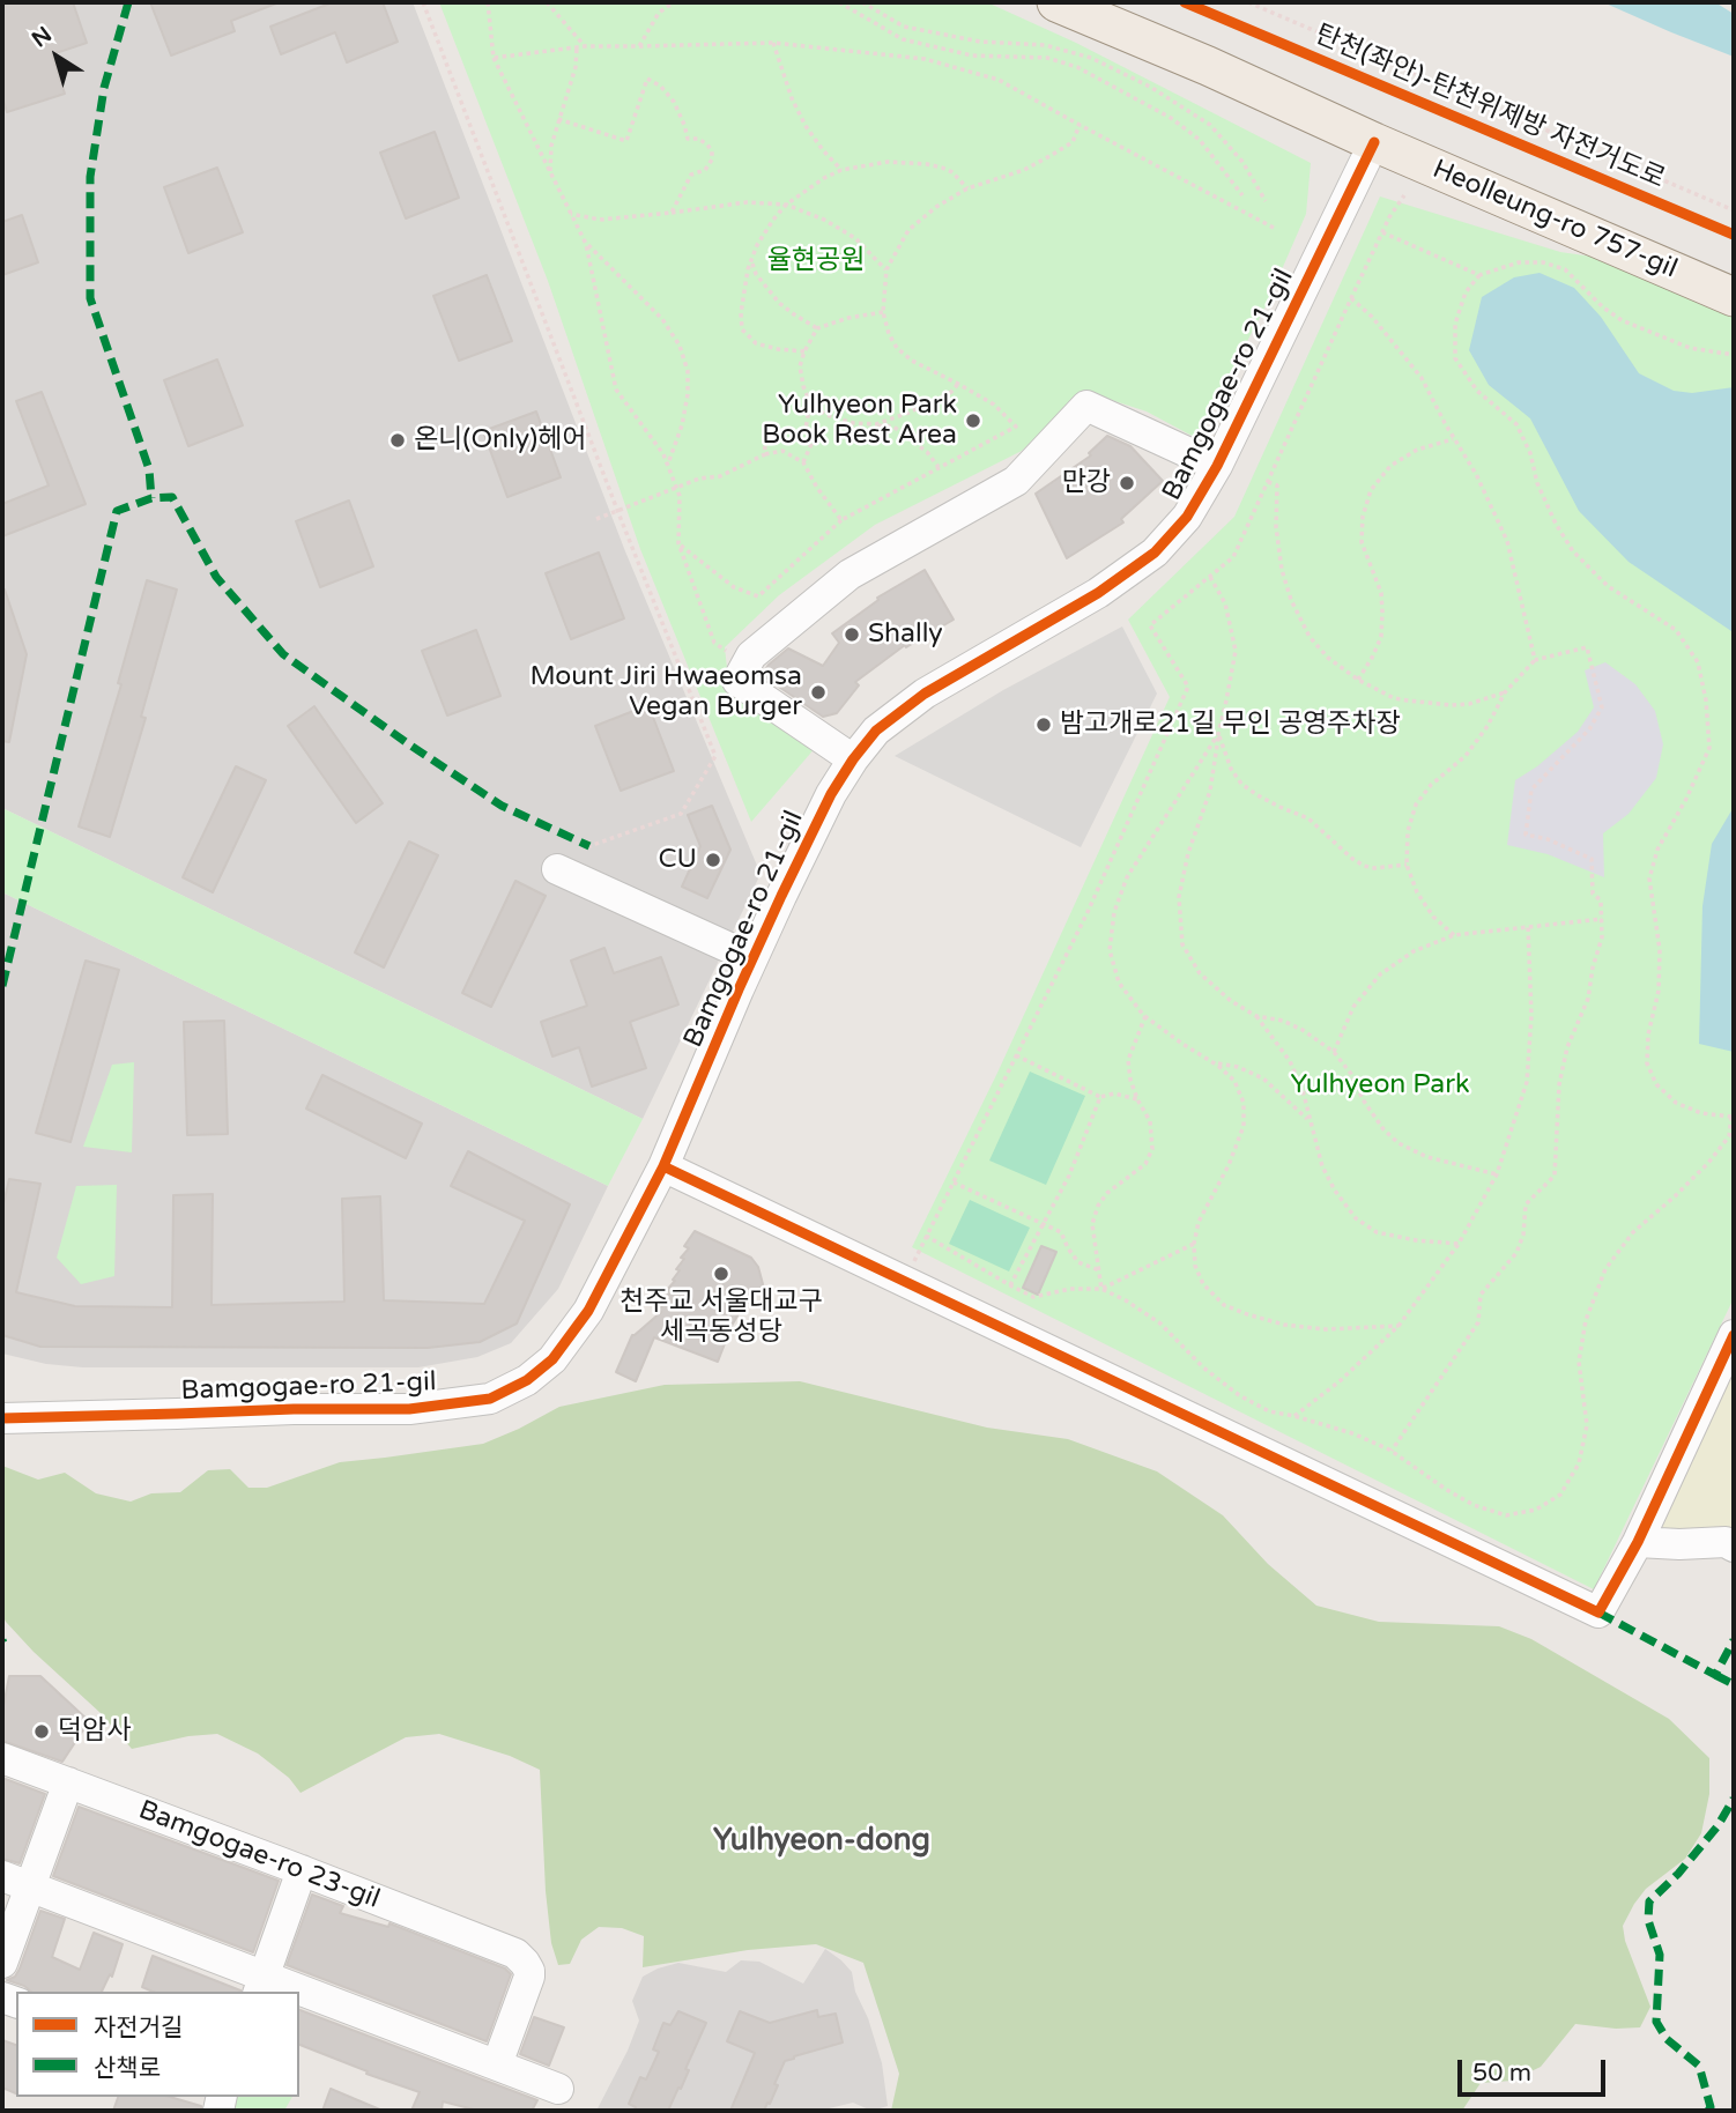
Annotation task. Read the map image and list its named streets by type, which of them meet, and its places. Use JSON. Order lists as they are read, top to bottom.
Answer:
{
  "streets": {
    "main road": ["Heolleung-ro 757-gil"],
    "street": ["Bamgogae-ro 21-gil", "Bamgogae-ro 23-gil"],
    "cycle path": ["탄천(좌안)-탄천위제방 자전거도로"]
  },
  "crossings": [
    ["Heolleung-ro 757-gil", "Bamgogae-ro 21-gil"]
  ],
  "districts": ["Yulhyeon-dong"],
  "parks": ["율현공원", "Yulhyeon Park"],
  "places": [
    "Yulhyeon Park Book Rest Area",
    "온니(Only)헤어",
    "만강",
    "Shally",
    "Mount Jiri Hwaeomsa Vegan Burger",
    "밤고개로21길 무인 공영주차장",
    "CU",
    "천주교 서울대교구 세곡동성당",
    "덕암사"
  ],
  "legend": ["자전거길", "산책로"],
  "scale_bar": "50 m",
  "north": "top left"
}
